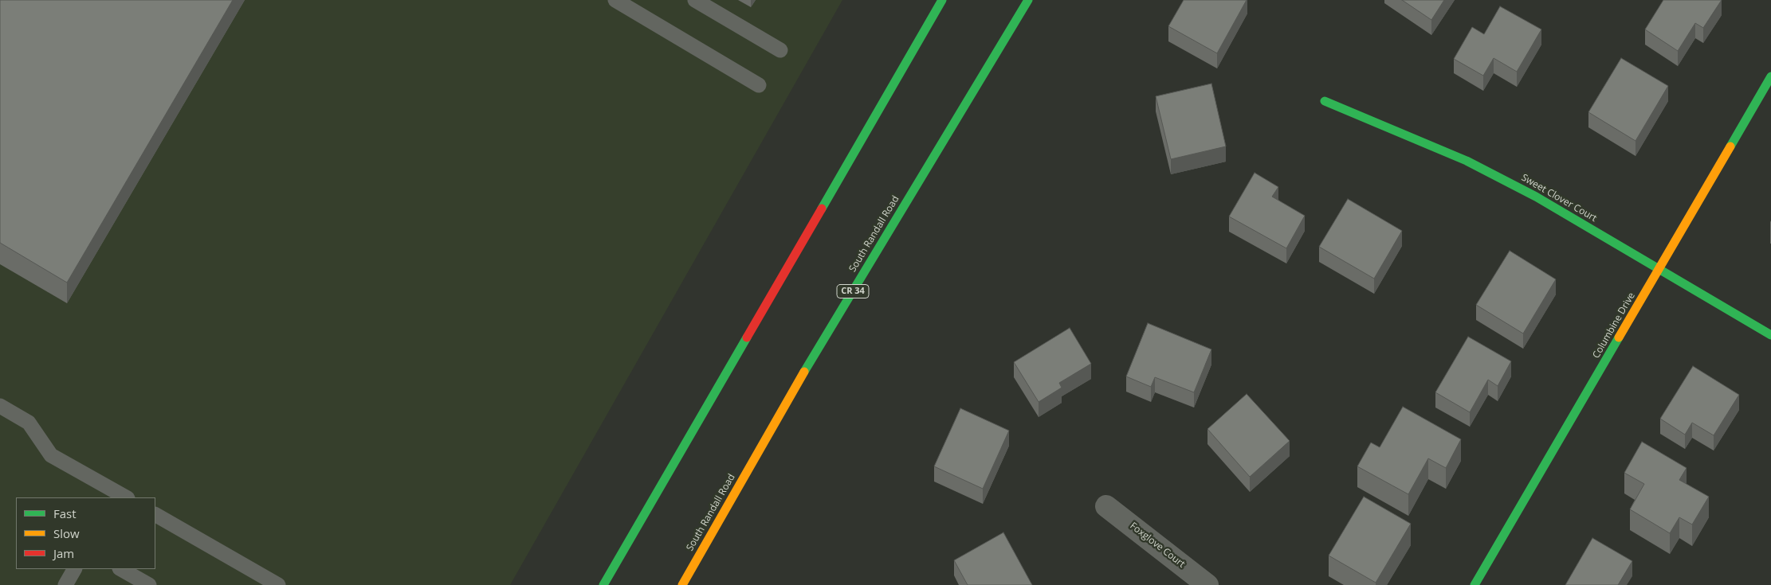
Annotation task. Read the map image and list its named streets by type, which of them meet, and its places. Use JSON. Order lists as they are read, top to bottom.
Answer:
{
  "streets": {
    "main road": [
      "Sweet Clover Court",
      "South Randall Road",
      "CR 34",
      "Columbine Drive"
    ],
    "street": ["Foxglove Court"]
  },
  "crossings": [
    ["Sweet Clover Court", "Columbine Drive"]
  ],
  "legend": ["Fast", "Slow", "Jam"]
}
